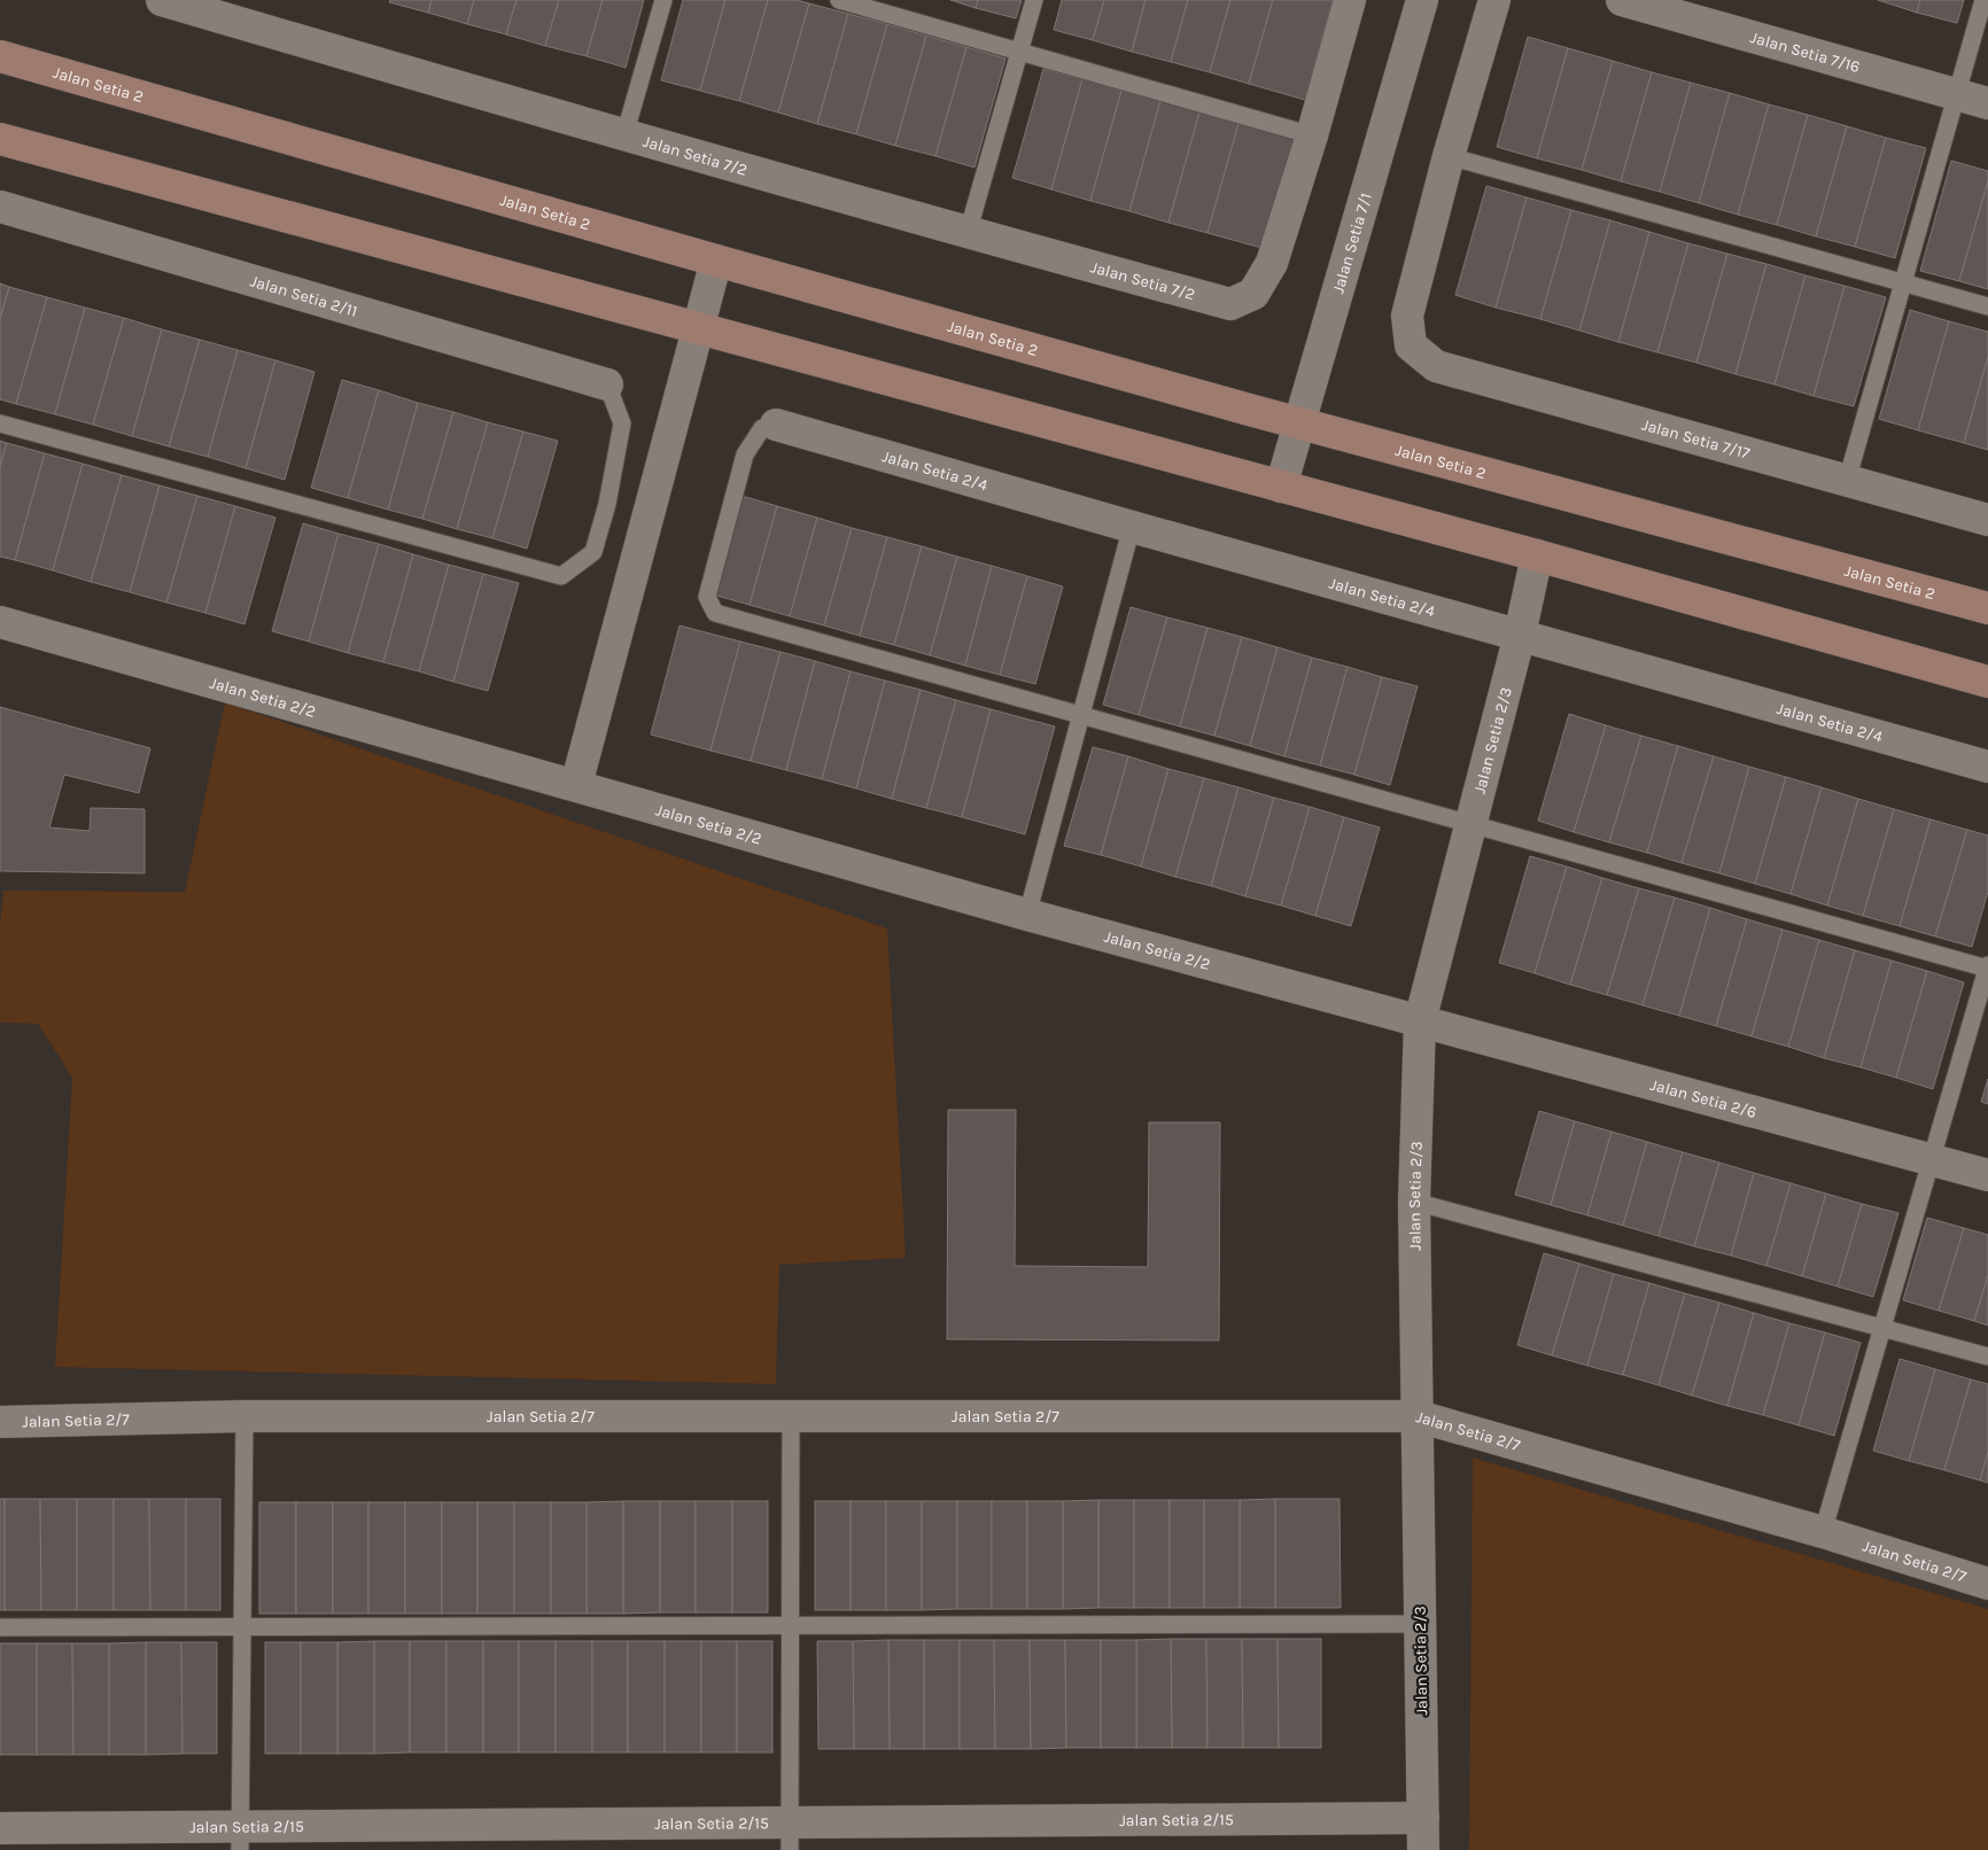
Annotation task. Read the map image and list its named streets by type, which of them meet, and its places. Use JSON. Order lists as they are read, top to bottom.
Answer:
{
  "streets": {
    "street": [
      "Jalan Setia 7/16",
      "Jalan Setia 2",
      "Jalan Setia 7/2",
      "Jalan Setia 7/1",
      "Jalan Setia 2/11",
      "Jalan Setia 7/17",
      "Jalan Setia 2/4",
      "Jalan Setia 2/2",
      "Jalan Setia 2/3",
      "Jalan Setia 2/6",
      "Jalan Setia 2/7",
      "Jalan Setia 2/15"
    ]
  },
  "crossings": [
    ["Jalan Setia 2", "Jalan Setia 7/1"],
    ["Jalan Setia 2/4", "Jalan Setia 2/3"],
    ["Jalan Setia 2/2", "Jalan Setia 2/3"],
    ["Jalan Setia 2/2", "Jalan Setia 2/6"],
    ["Jalan Setia 2/3", "Jalan Setia 2/6"],
    ["Jalan Setia 2/3", "Jalan Setia 2/7"],
    ["Jalan Setia 2/3", "Jalan Setia 2/15"]
  ]
}
